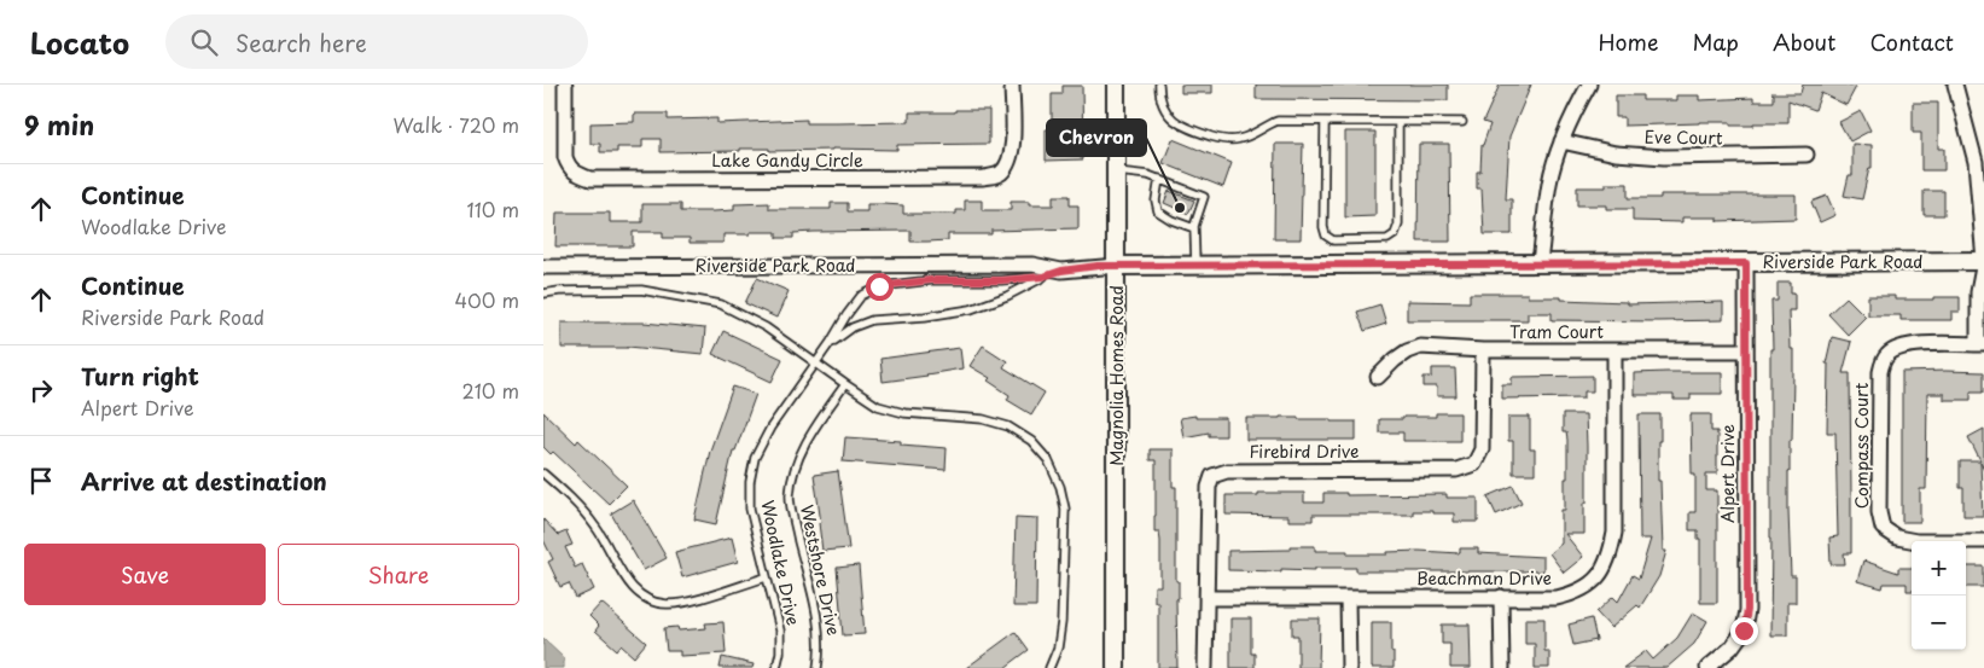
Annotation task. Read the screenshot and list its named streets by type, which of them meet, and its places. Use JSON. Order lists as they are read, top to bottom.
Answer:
{
  "streets": {
    "street": [
      "Eve Court",
      "Lake Gandy Circle",
      "Riverside Park Road",
      "Tram Court",
      "Magnolia Homes Road",
      "Compass Court",
      "Firebird Drive",
      "Alpert Drive",
      "Beachman Drive"
    ],
    "lane": ["Woodlake Drive", "Westshore Drive"]
  },
  "crossings": [
    ["Riverside Park Road", "Magnolia Homes Road"],
    ["Riverside Park Road", "Compass Court"],
    ["Riverside Park Road", "Alpert Drive"],
    ["Riverside Park Road", "Woodlake Drive"],
    ["Tram Court", "Firebird Drive"],
    ["Tram Court", "Alpert Drive"],
    ["Tram Court", "Beachman Drive"],
    ["Firebird Drive", "Beachman Drive"]
  ],
  "places": ["Chevron"],
  "page": {
    "header": "Locato",
    "search": "Search here",
    "nav": [
      "Home",
      "Map",
      "About",
      "Contact"
    ],
    "heading": ["9 min", "Walk · 720 m"],
    "list": [
      ["Continue", "Woodlake Drive", "110 m"],
      ["Continue", "Riverside Park Road", "400 m"],
      ["Turn right", "Alpert Drive", "210 m"],
      "Arrive at destination"
    ],
    "buttons": ["Save", "Share"],
    "map_buttons": ["+", "−"]
  }
}
